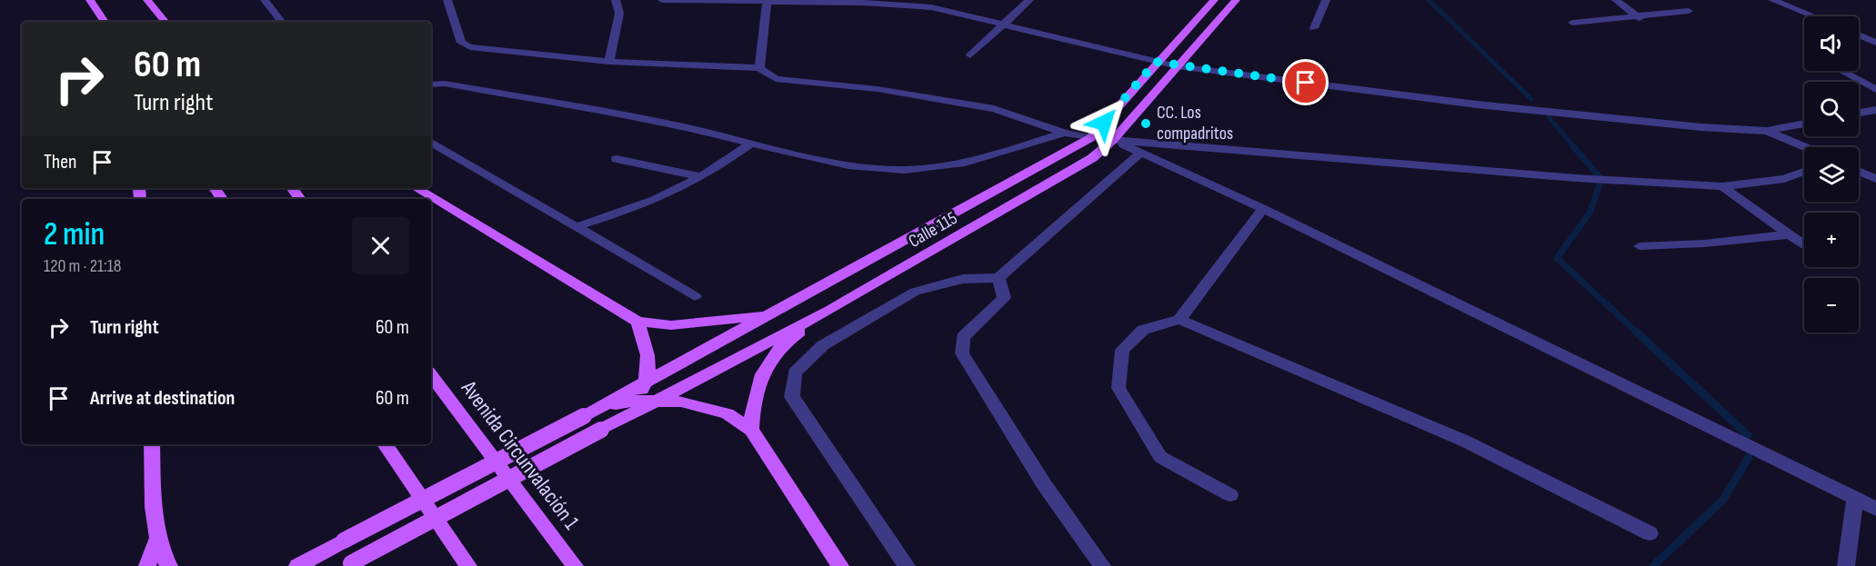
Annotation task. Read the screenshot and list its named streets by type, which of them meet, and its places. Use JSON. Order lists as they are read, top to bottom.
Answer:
{
  "streets": {
    "main road": ["Calle 115", "Avenida Circunvalación 1"]
  },
  "places": ["CC. Los compadritos"],
  "page": {
    "map_buttons": ["+", "−"],
    "turn": ["60 m", "Turn right"],
    "then": "Then",
    "heading": ["2 min", "120 m · 21:18"],
    "list": [
      {
        "name": "Turn right",
        "value": "60 m"
      },
      {
        "name": "Arrive at destination",
        "value": "60 m"
      }
    ]
  }
}
